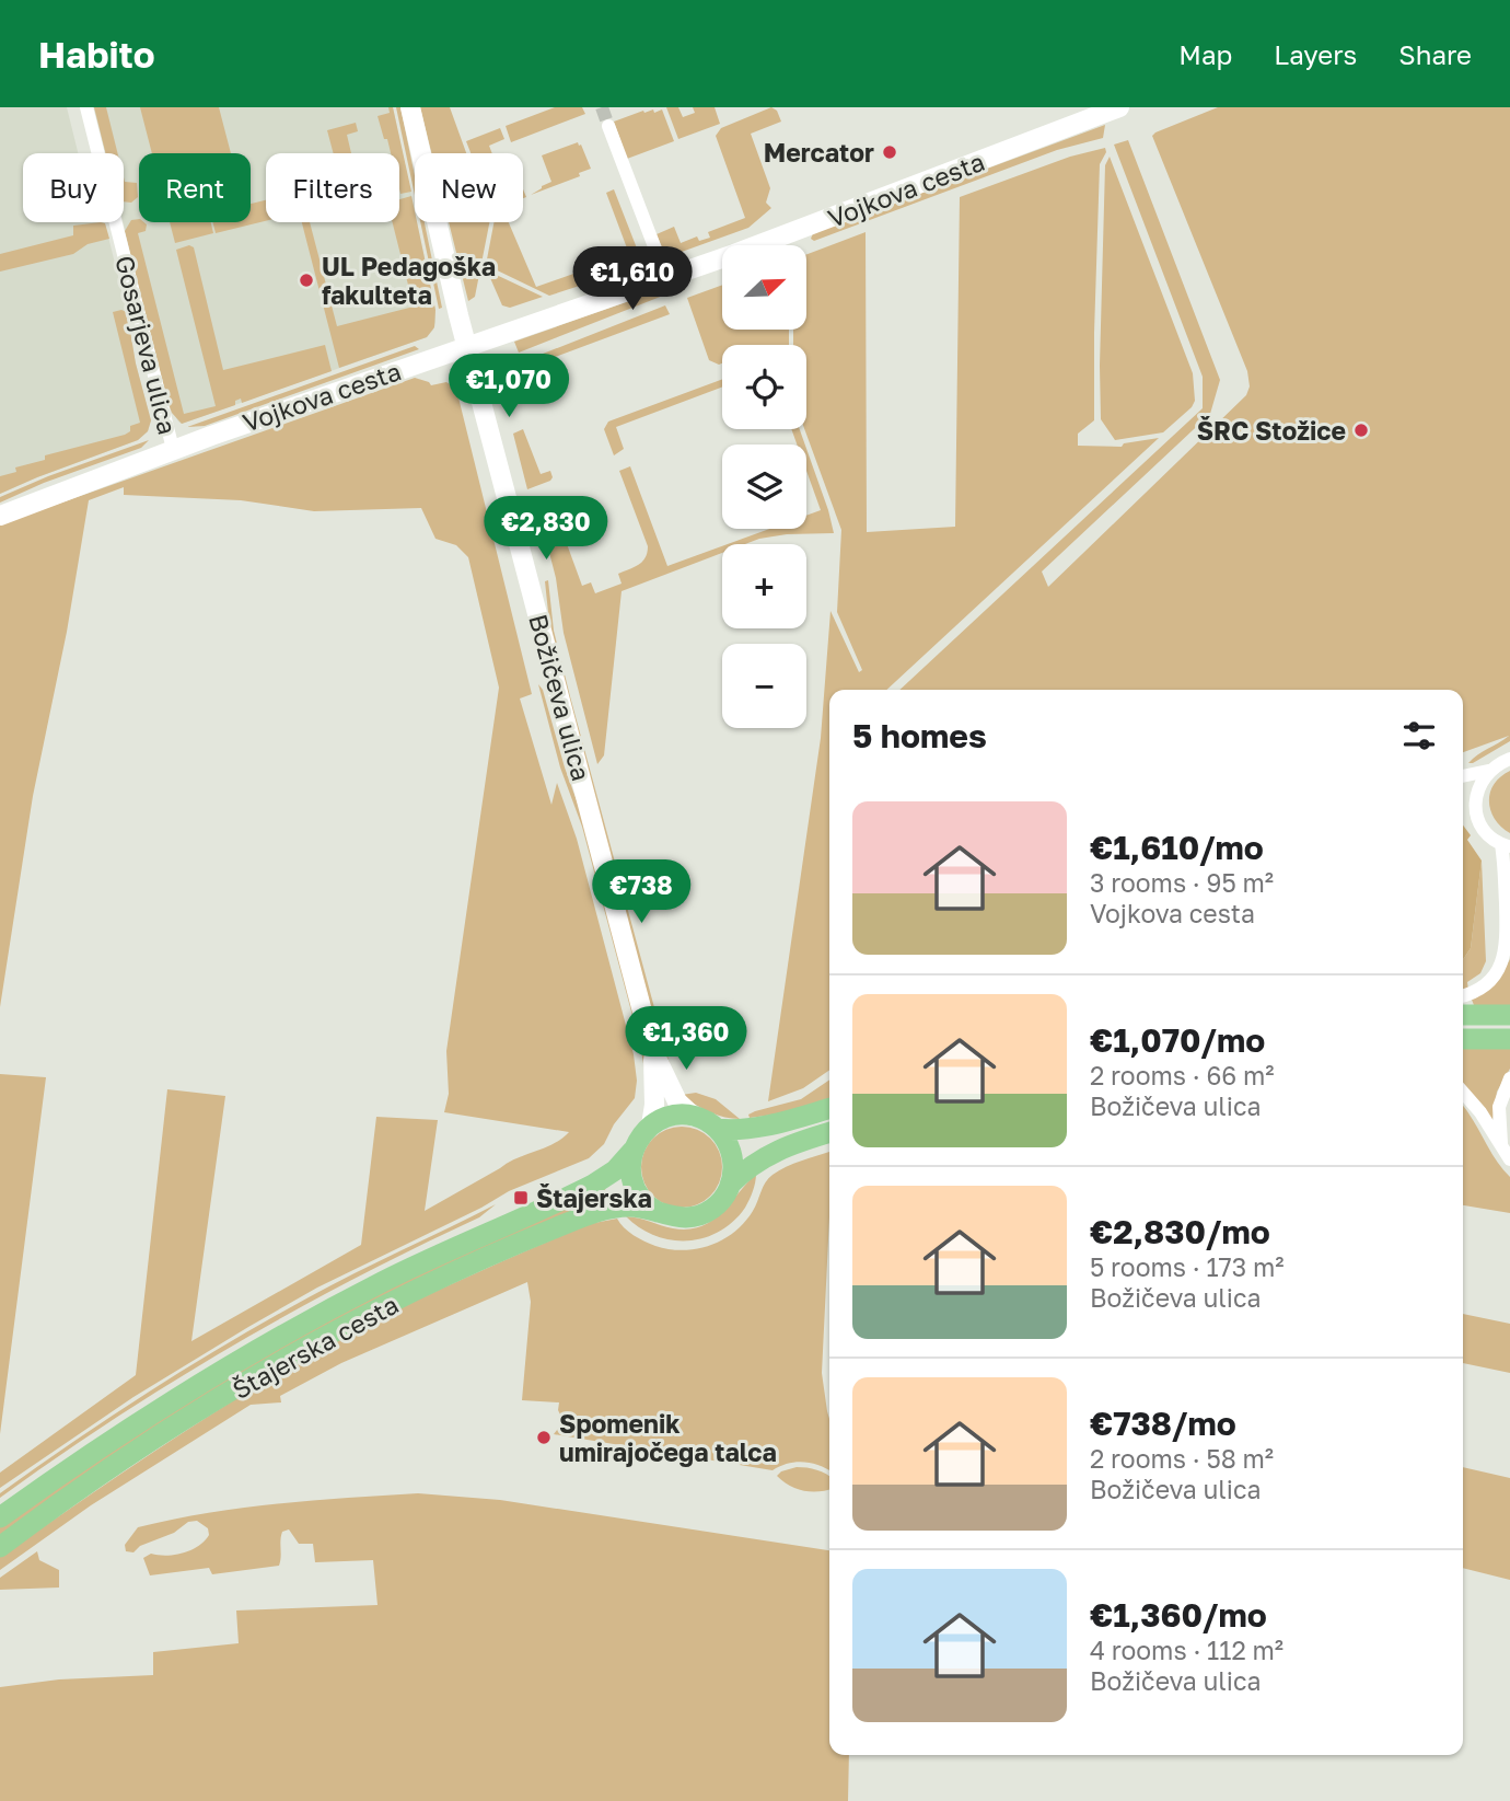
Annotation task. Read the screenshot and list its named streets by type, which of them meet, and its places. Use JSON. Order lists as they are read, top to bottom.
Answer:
{
  "streets": {
    "main road": ["Štajerska cesta"],
    "street": ["Vojkova cesta", "Gosarjeva ulica", "Božičeva ulica"]
  },
  "crossings": [
    ["Vojkova cesta", "Gosarjeva ulica"],
    ["Vojkova cesta", "Božičeva ulica"],
    ["Božičeva ulica", "Štajerska cesta"]
  ],
  "places": {
    "other": [
      "Mercator",
      "UL Pedagoška fakulteta",
      "ŠRC Stožice",
      "Spomenik umirajočega talca"
    ],
    "transit": ["Štajerska"]
  },
  "north": "top right",
  "page": {
    "header": "Habito",
    "nav": ["Map", "Layers", "Share"],
    "chip": [
      "Buy",
      "Rent",
      "Filters",
      "New"
    ],
    "map_buttons": ["+", "−"],
    "price": [
      "€1,610",
      "€1,070",
      "€2,830",
      "€738",
      "€1,360"
    ],
    "heading": "5 homes",
    "list": [
      {
        "name": "€1,610/mo",
        "note": "3 rooms · 95 m² · Vojkova cesta"
      },
      {
        "name": "€1,070/mo",
        "note": "2 rooms · 66 m² · Božičeva ulica"
      },
      {
        "name": "€2,830/mo",
        "note": "5 rooms · 173 m² · Božičeva ulica"
      },
      {
        "name": "€738/mo",
        "note": "2 rooms · 58 m² · Božičeva ulica"
      },
      {
        "name": "€1,360/mo",
        "note": "4 rooms · 112 m² · Božičeva ulica"
      }
    ]
  }
}
